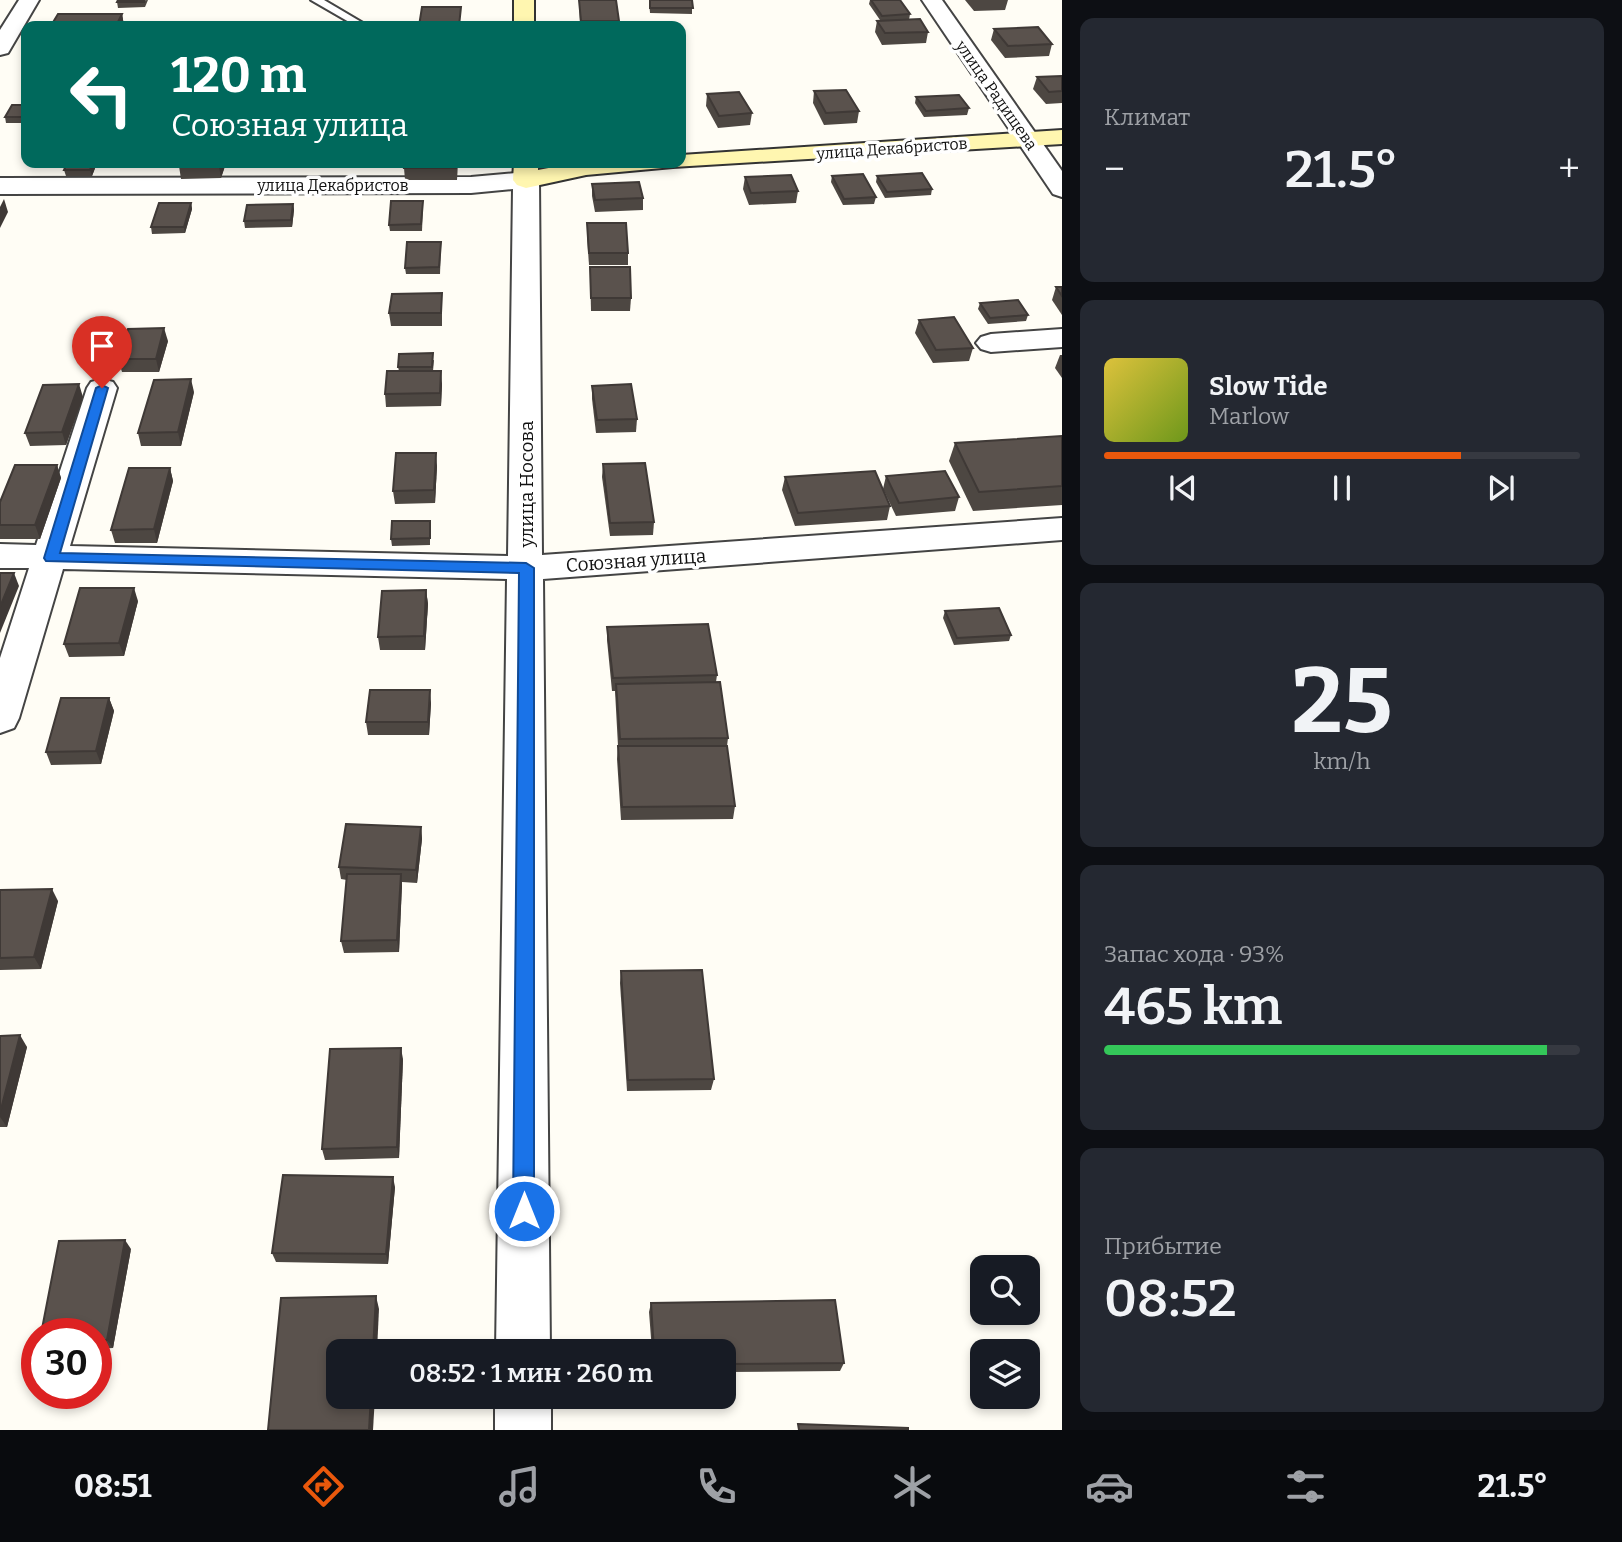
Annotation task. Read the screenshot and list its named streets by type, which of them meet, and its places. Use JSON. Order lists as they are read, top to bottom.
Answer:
{
  "streets": {
    "street": [
      "улица Радищева",
      "улица Декабристов",
      "улица Носова",
      "Союзная улица"
    ]
  },
  "crossings": [
    ["улица Радищева", "улица Декабристов"],
    ["улица Декабристов", "улица Носова"],
    ["улица Носова", "Союзная улица"]
  ],
  "page": {
    "tile": [
      "Климат",
      ["25", "km/h"],
      ["Запас хода · 93%", "465 km"],
      ["Прибытие", "08:52"]
    ],
    "turn": ["120 m", "Союзная улица"],
    "heat": ["−", "21.5°", "+"],
    "song": ["Slow Tide", "Marlow"],
    "limit": "30",
    "trip": "08:52 · 1 мин · 260 m",
    "tabs": ["08:51", "21.5°"]
  }
}
